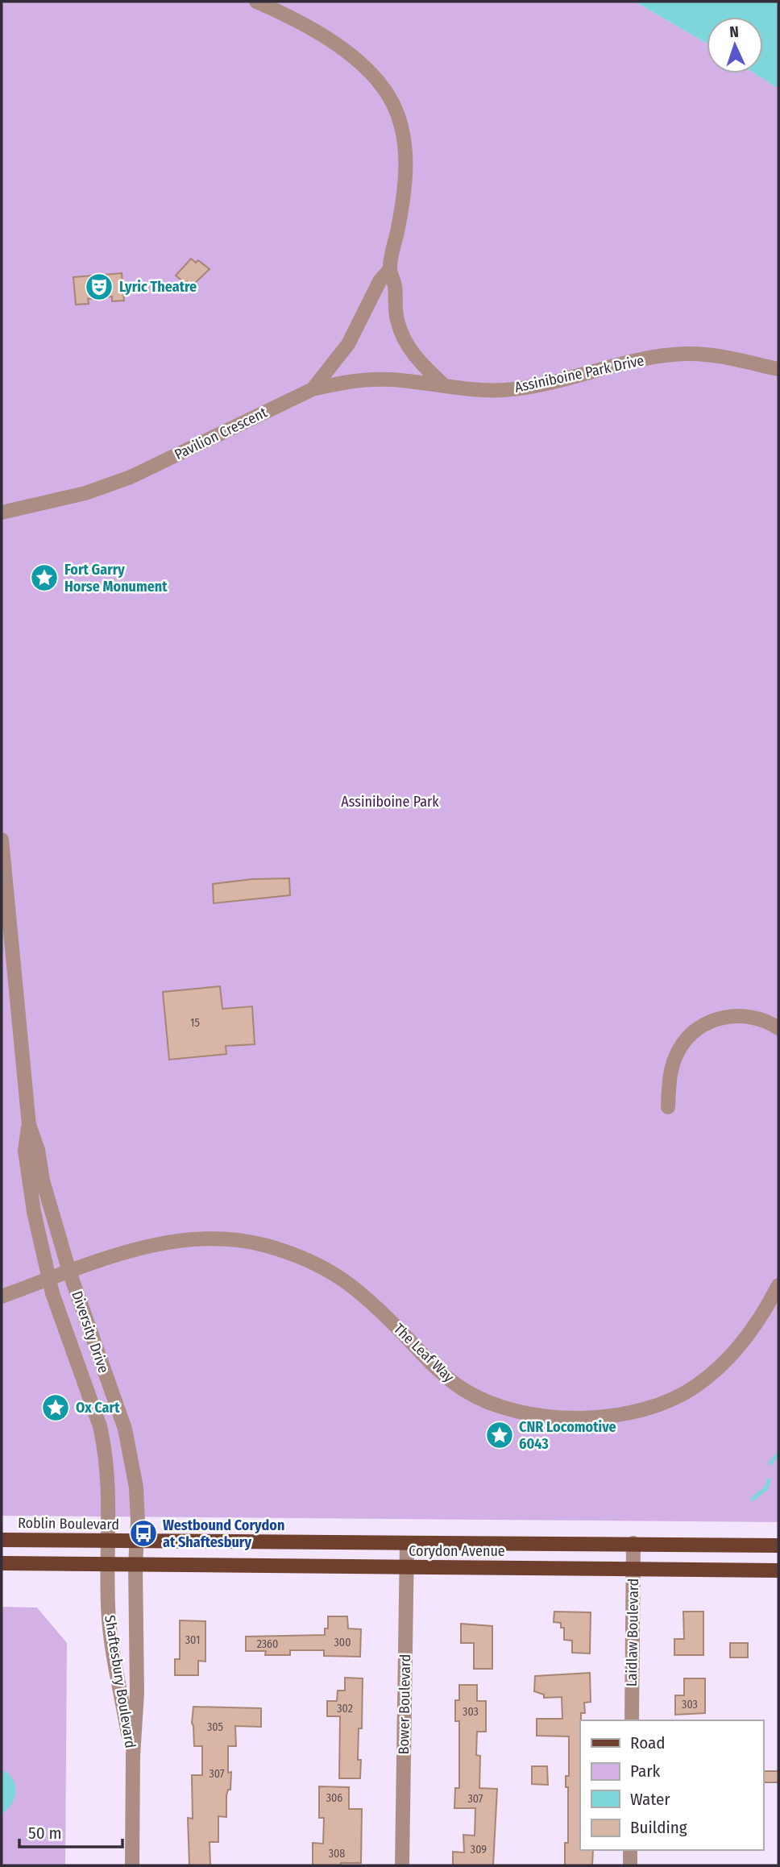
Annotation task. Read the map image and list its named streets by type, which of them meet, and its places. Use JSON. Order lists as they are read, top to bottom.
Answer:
{
  "streets": {
    "main road": ["Roblin Boulevard", "Corydon Avenue"],
    "street": [
      "Assiniboine Park Drive",
      "Pavilion Crescent",
      "Diversity Drive",
      "The Leaf Way",
      "Laidlaw Boulevard",
      "Shaftesbury Boulevard",
      "Bower Boulevard"
    ]
  },
  "crossings": [
    ["Assiniboine Park Drive", "Pavilion Crescent"],
    ["Diversity Drive", "The Leaf Way"],
    ["Diversity Drive", "Roblin Boulevard"],
    ["Diversity Drive", "Corydon Avenue"],
    ["Diversity Drive", "Shaftesbury Boulevard"],
    ["Roblin Boulevard", "Corydon Avenue"],
    ["Roblin Boulevard", "Shaftesbury Boulevard"],
    ["Corydon Avenue", "Laidlaw Boulevard"],
    ["Corydon Avenue", "Shaftesbury Boulevard"],
    ["Corydon Avenue", "Bower Boulevard"]
  ],
  "parks": ["Assiniboine Park"],
  "places": {
    "theatre": ["Lyric Theatre"],
    "place": ["Fort Garry Horse Monument", "Ox Cart", "CNR Locomotive 6043"],
    "bus stop": ["Westbound Corydon at Shaftesbury"]
  },
  "house_numbers": [
    "15",
    "301",
    "300",
    "2360",
    "303",
    "302",
    "303",
    "305",
    "307",
    "306",
    "307",
    "309",
    "308"
  ],
  "legend": [
    "Road",
    "Park",
    "Water",
    "Building"
  ],
  "scale_bar": "50 m",
  "north": "top"
}
